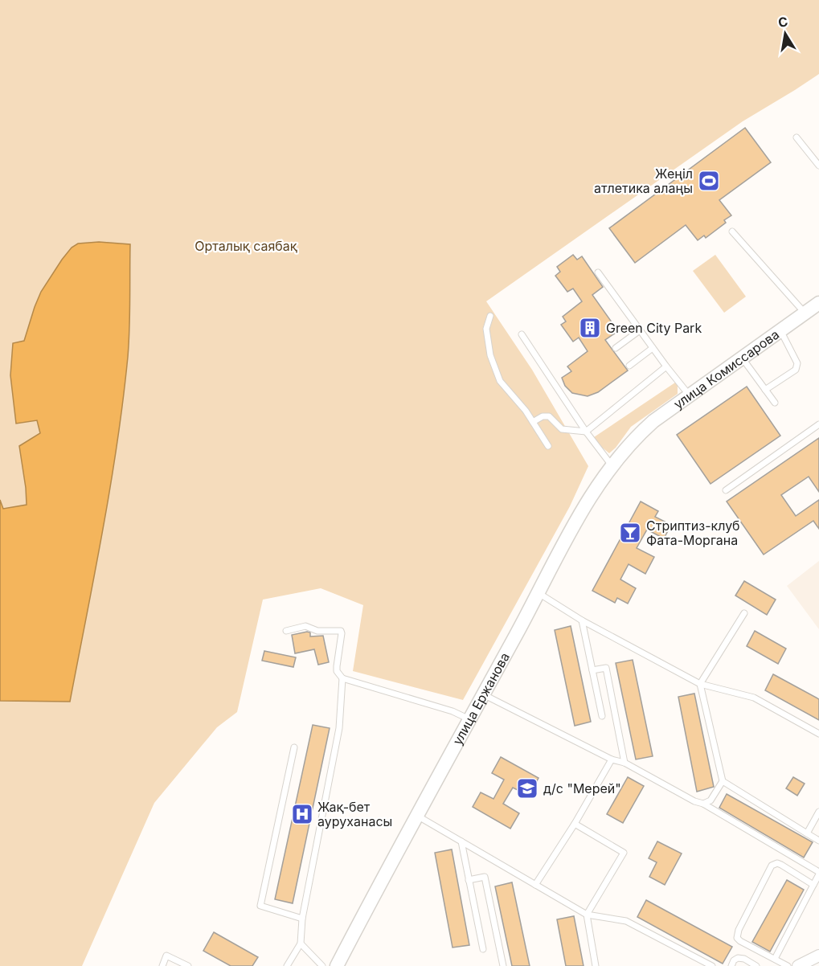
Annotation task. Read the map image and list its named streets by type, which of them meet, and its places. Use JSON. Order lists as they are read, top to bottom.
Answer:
{
  "streets": {
    "street": ["улица Комиссарова", "улица Ержанова"]
  },
  "crossings": [
    ["улица Комиссарова", "улица Ержанова"]
  ],
  "parks": ["Орталық саябақ"],
  "places": {
    "sports": ["Жеңіл атлетика алаңы"],
    "building": ["Green City Park"],
    "bar": ["Стриптиз-клуб Фата-Моргана"],
    "school or university": ["д/с \"Мерей\""],
    "hospital": ["Жақ-бет ауруханасы"]
  },
  "north": "top"
}
